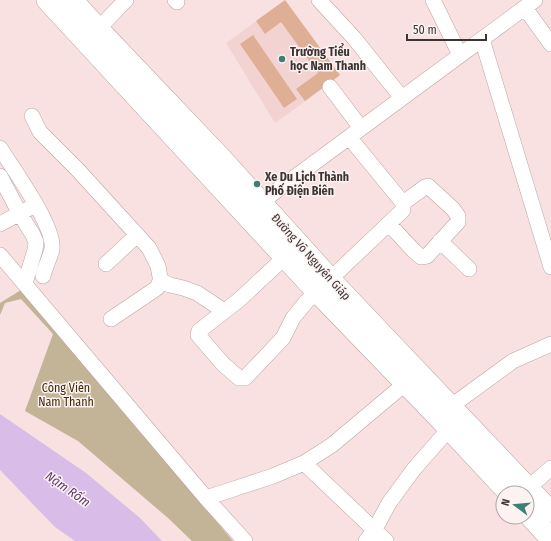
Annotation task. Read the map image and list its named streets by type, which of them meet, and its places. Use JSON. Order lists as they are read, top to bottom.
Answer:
{
  "streets": {
    "highway": ["Đường Võ Nguyên Giáp"]
  },
  "water": ["Nậm Rốm"],
  "parks": ["Công Viên Nam Thanh"],
  "places": ["Trường Tiểu học Nam Thanh", "Xe Du Lịch Thành Phố Điện Biên"],
  "scale_bar": "50 m",
  "north": "left"
}
